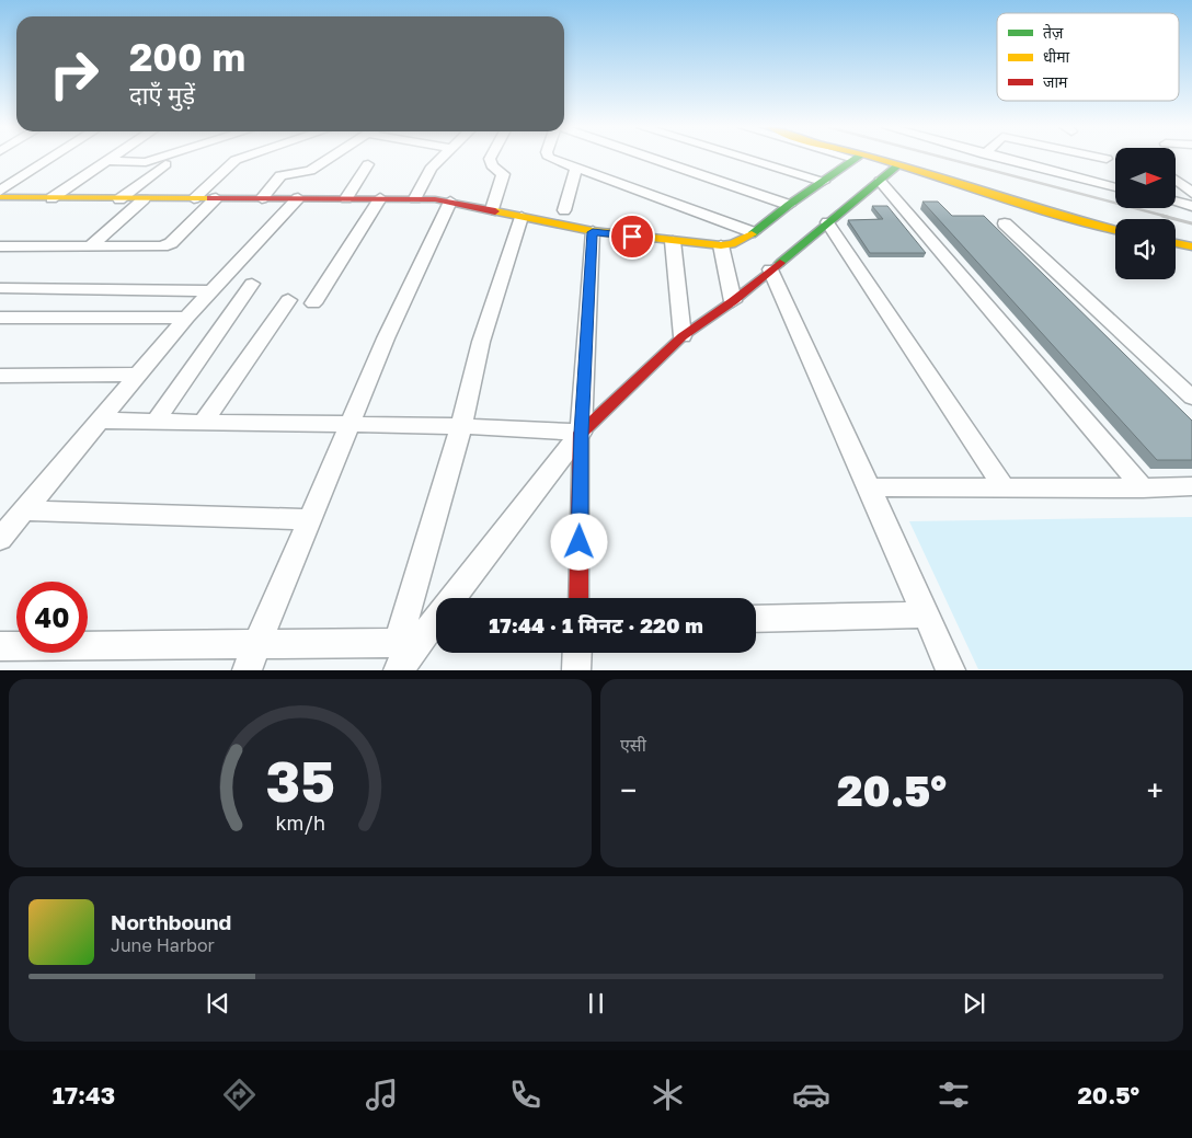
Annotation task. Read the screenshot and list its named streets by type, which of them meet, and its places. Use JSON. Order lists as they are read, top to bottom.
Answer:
{
  "legend": ["तेज़", "धीमा", "जाम"],
  "north": "right",
  "page": {
    "turn": ["200 m", "दाएँ मुड़ें"],
    "limit": "40",
    "trip": "17:44 · 1 मिनट · 220 m",
    "tile": "एसी",
    "heat": ["−", "20.5°", "+"],
    "song": ["Northbound", "June Harbor"],
    "tabs": ["17:43", "20.5°"],
    "gauge": ["35", "km/h"]
  }
}
